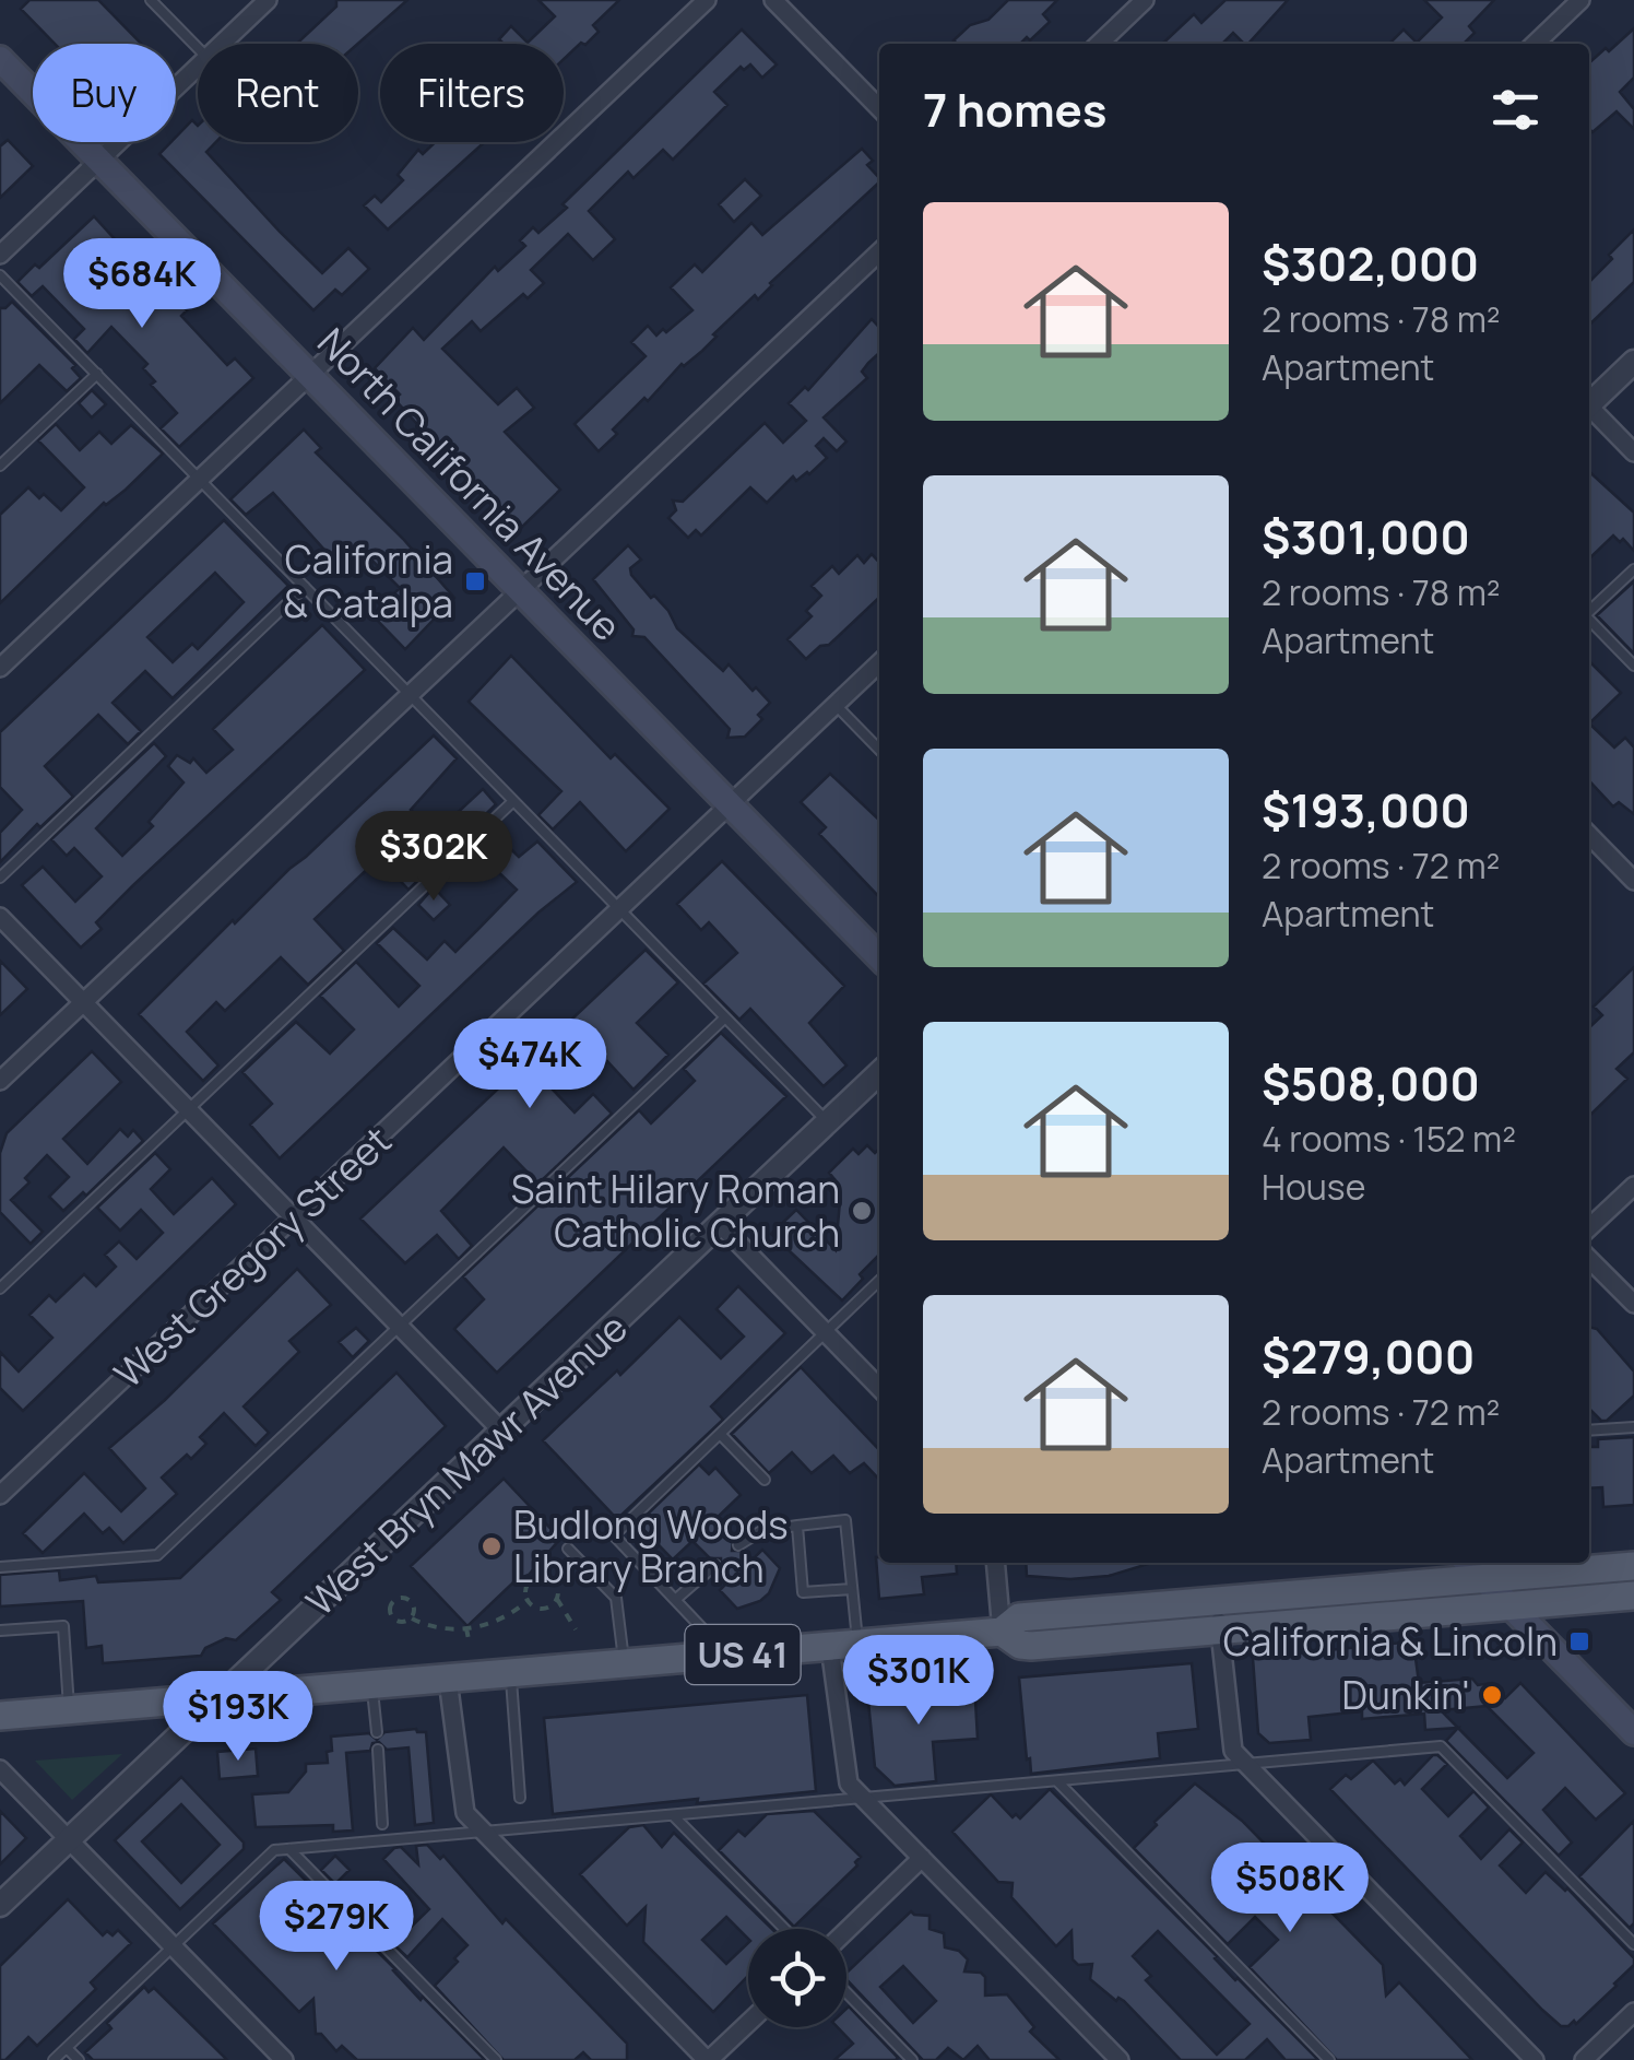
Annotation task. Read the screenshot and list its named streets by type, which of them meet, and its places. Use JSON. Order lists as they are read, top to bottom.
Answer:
{
  "streets": {
    "main road": ["North California Avenue", "US 41"],
    "street": ["West Gregory Street", "West Bryn Mawr Avenue"]
  },
  "crossings": [
    ["North California Avenue", "West Gregory Street"],
    ["West Bryn Mawr Avenue", "US 41"]
  ],
  "places": {
    "transit": ["California & Catalpa", "California & Lincoln"],
    "other": ["Saint Hilary Roman Catholic Church", "Budlong Woods Library Branch", "Dunkin'"]
  },
  "page": {
    "chip": ["Buy", "Rent", "Filters"],
    "heading": "7 homes",
    "list": [
      {
        "name": "$302,000",
        "note": "2 rooms · 78 m² · Apartment"
      },
      {
        "name": "$301,000",
        "note": "2 rooms · 78 m² · Apartment"
      },
      {
        "name": "$193,000",
        "note": "2 rooms · 72 m² · Apartment"
      },
      {
        "name": "$508,000",
        "note": "4 rooms · 152 m² · House"
      },
      {
        "name": "$279,000",
        "note": "2 rooms · 72 m² · Apartment"
      }
    ],
    "price": [
      "$684K",
      "$302K",
      "$474K",
      "$301K",
      "$193K",
      "$508K",
      "$279K"
    ]
  }
}
